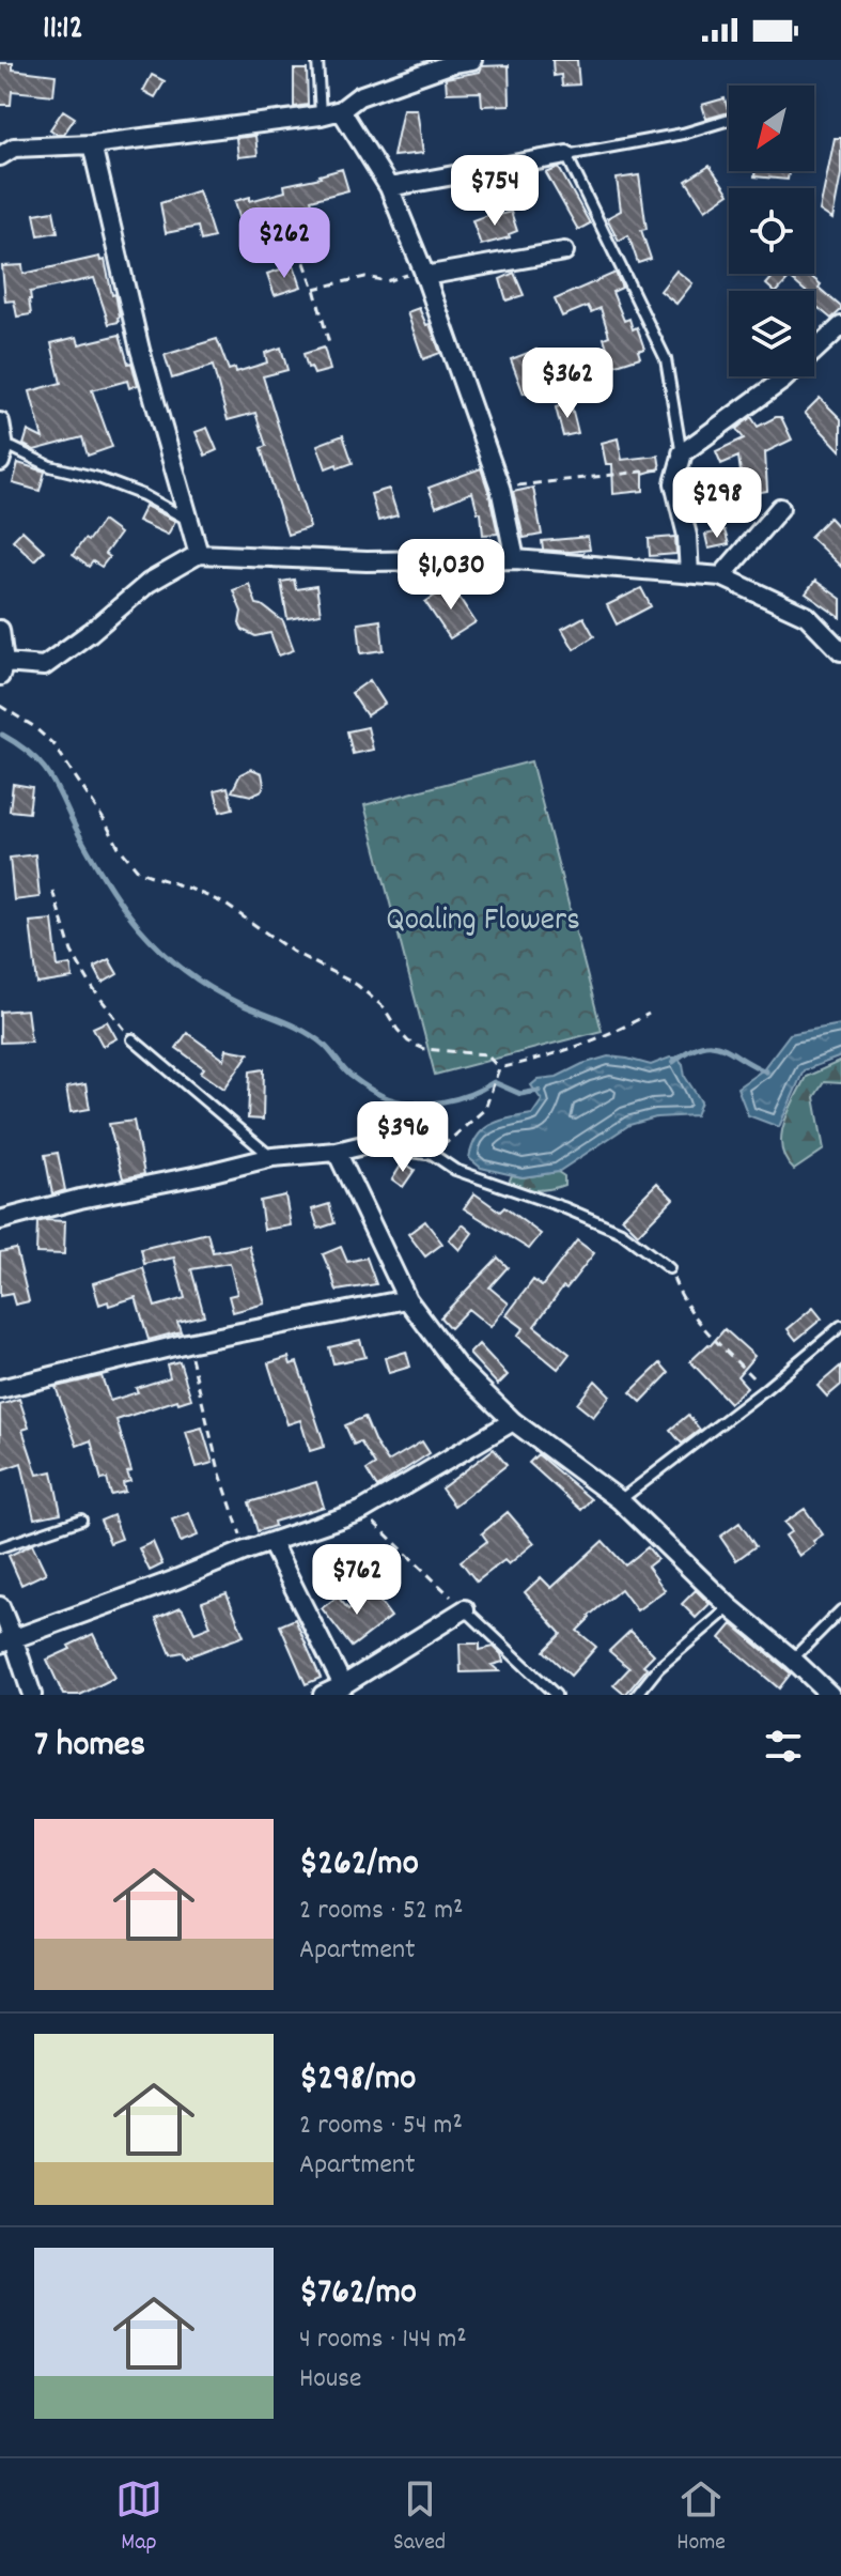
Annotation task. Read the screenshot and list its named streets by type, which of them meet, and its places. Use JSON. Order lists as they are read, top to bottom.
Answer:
{
  "parks": ["Qoaling Flowers"],
  "north": "bottom left",
  "page": {
    "status": "11:12",
    "price": [
      "$754",
      "$262",
      "$362",
      "$298",
      "$1,030",
      "$396",
      "$762"
    ],
    "heading": "7 homes",
    "list": [
      {
        "name": "$262/mo",
        "note": "2 rooms · 52 m² · Apartment"
      },
      {
        "name": "$298/mo",
        "note": "2 rooms · 54 m² · Apartment"
      },
      {
        "name": "$762/mo",
        "note": "4 rooms · 144 m² · House"
      }
    ],
    "tabs": ["Map", "Saved", "Home"]
  }
}
